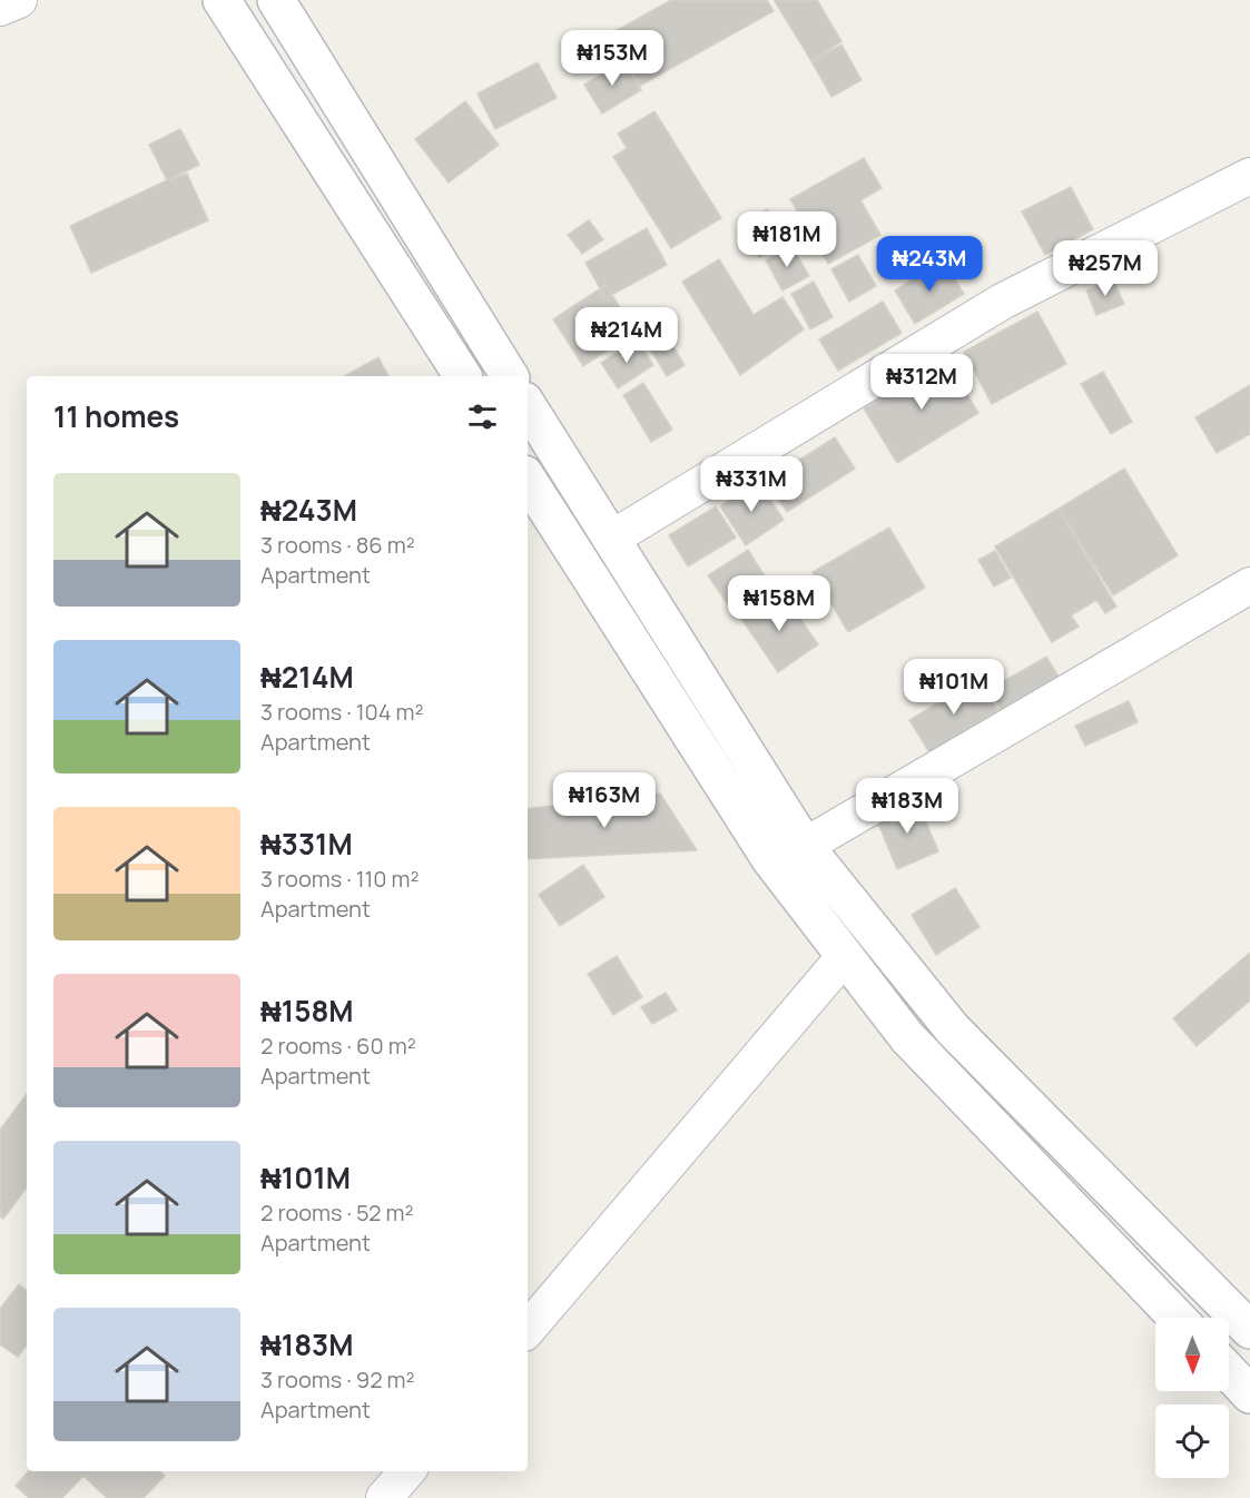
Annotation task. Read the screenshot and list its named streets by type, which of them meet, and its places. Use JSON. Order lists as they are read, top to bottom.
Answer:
{
  "north": "bottom",
  "page": {
    "price": [
      "₦153M",
      "₦181M",
      "₦243M",
      "₦257M",
      "₦214M",
      "₦312M",
      "₦331M",
      "₦158M",
      "₦101M",
      "₦163M",
      "₦183M"
    ],
    "heading": "11 homes",
    "list": [
      {
        "name": "₦243M",
        "note": "3 rooms · 86 m² · Apartment"
      },
      {
        "name": "₦214M",
        "note": "3 rooms · 104 m² · Apartment"
      },
      {
        "name": "₦331M",
        "note": "3 rooms · 110 m² · Apartment"
      },
      {
        "name": "₦158M",
        "note": "2 rooms · 60 m² · Apartment"
      },
      {
        "name": "₦101M",
        "note": "2 rooms · 52 m² · Apartment"
      },
      {
        "name": "₦183M",
        "note": "3 rooms · 92 m² · Apartment"
      }
    ]
  }
}
